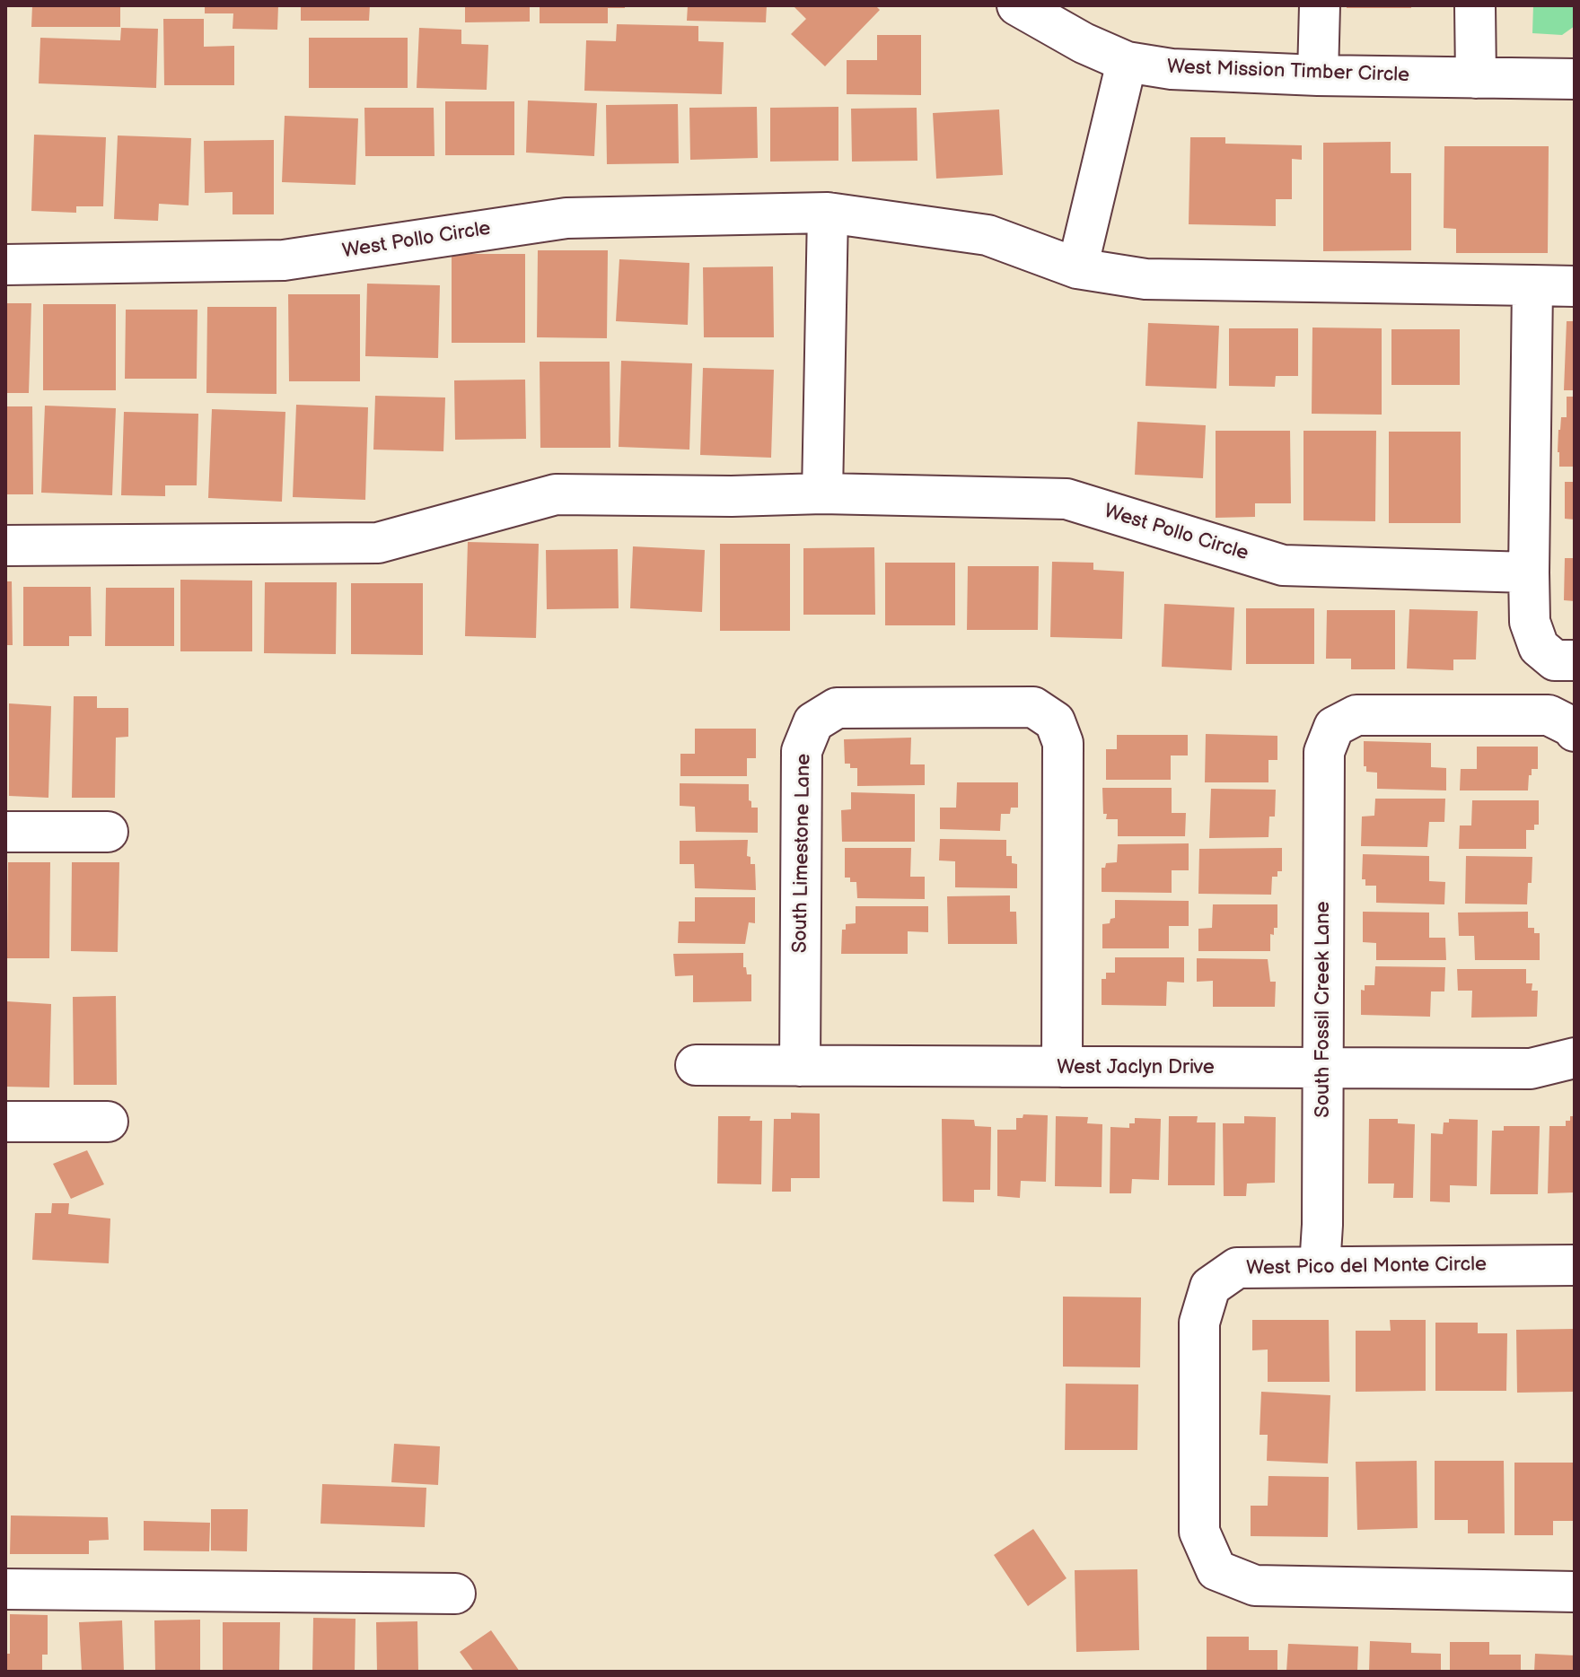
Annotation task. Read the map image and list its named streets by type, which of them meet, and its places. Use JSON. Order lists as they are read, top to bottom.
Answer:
{
  "streets": {
    "street": [
      "West Mission Timber Circle",
      "West Pollo Circle",
      "South Limestone Lane",
      "South Fossil Creek Lane",
      "West Jaclyn Drive",
      "West Pico del Monte Circle"
    ]
  },
  "crossings": [
    ["South Limestone Lane", "West Jaclyn Drive"],
    ["South Fossil Creek Lane", "West Jaclyn Drive"],
    ["South Fossil Creek Lane", "West Pico del Monte Circle"]
  ]
}
